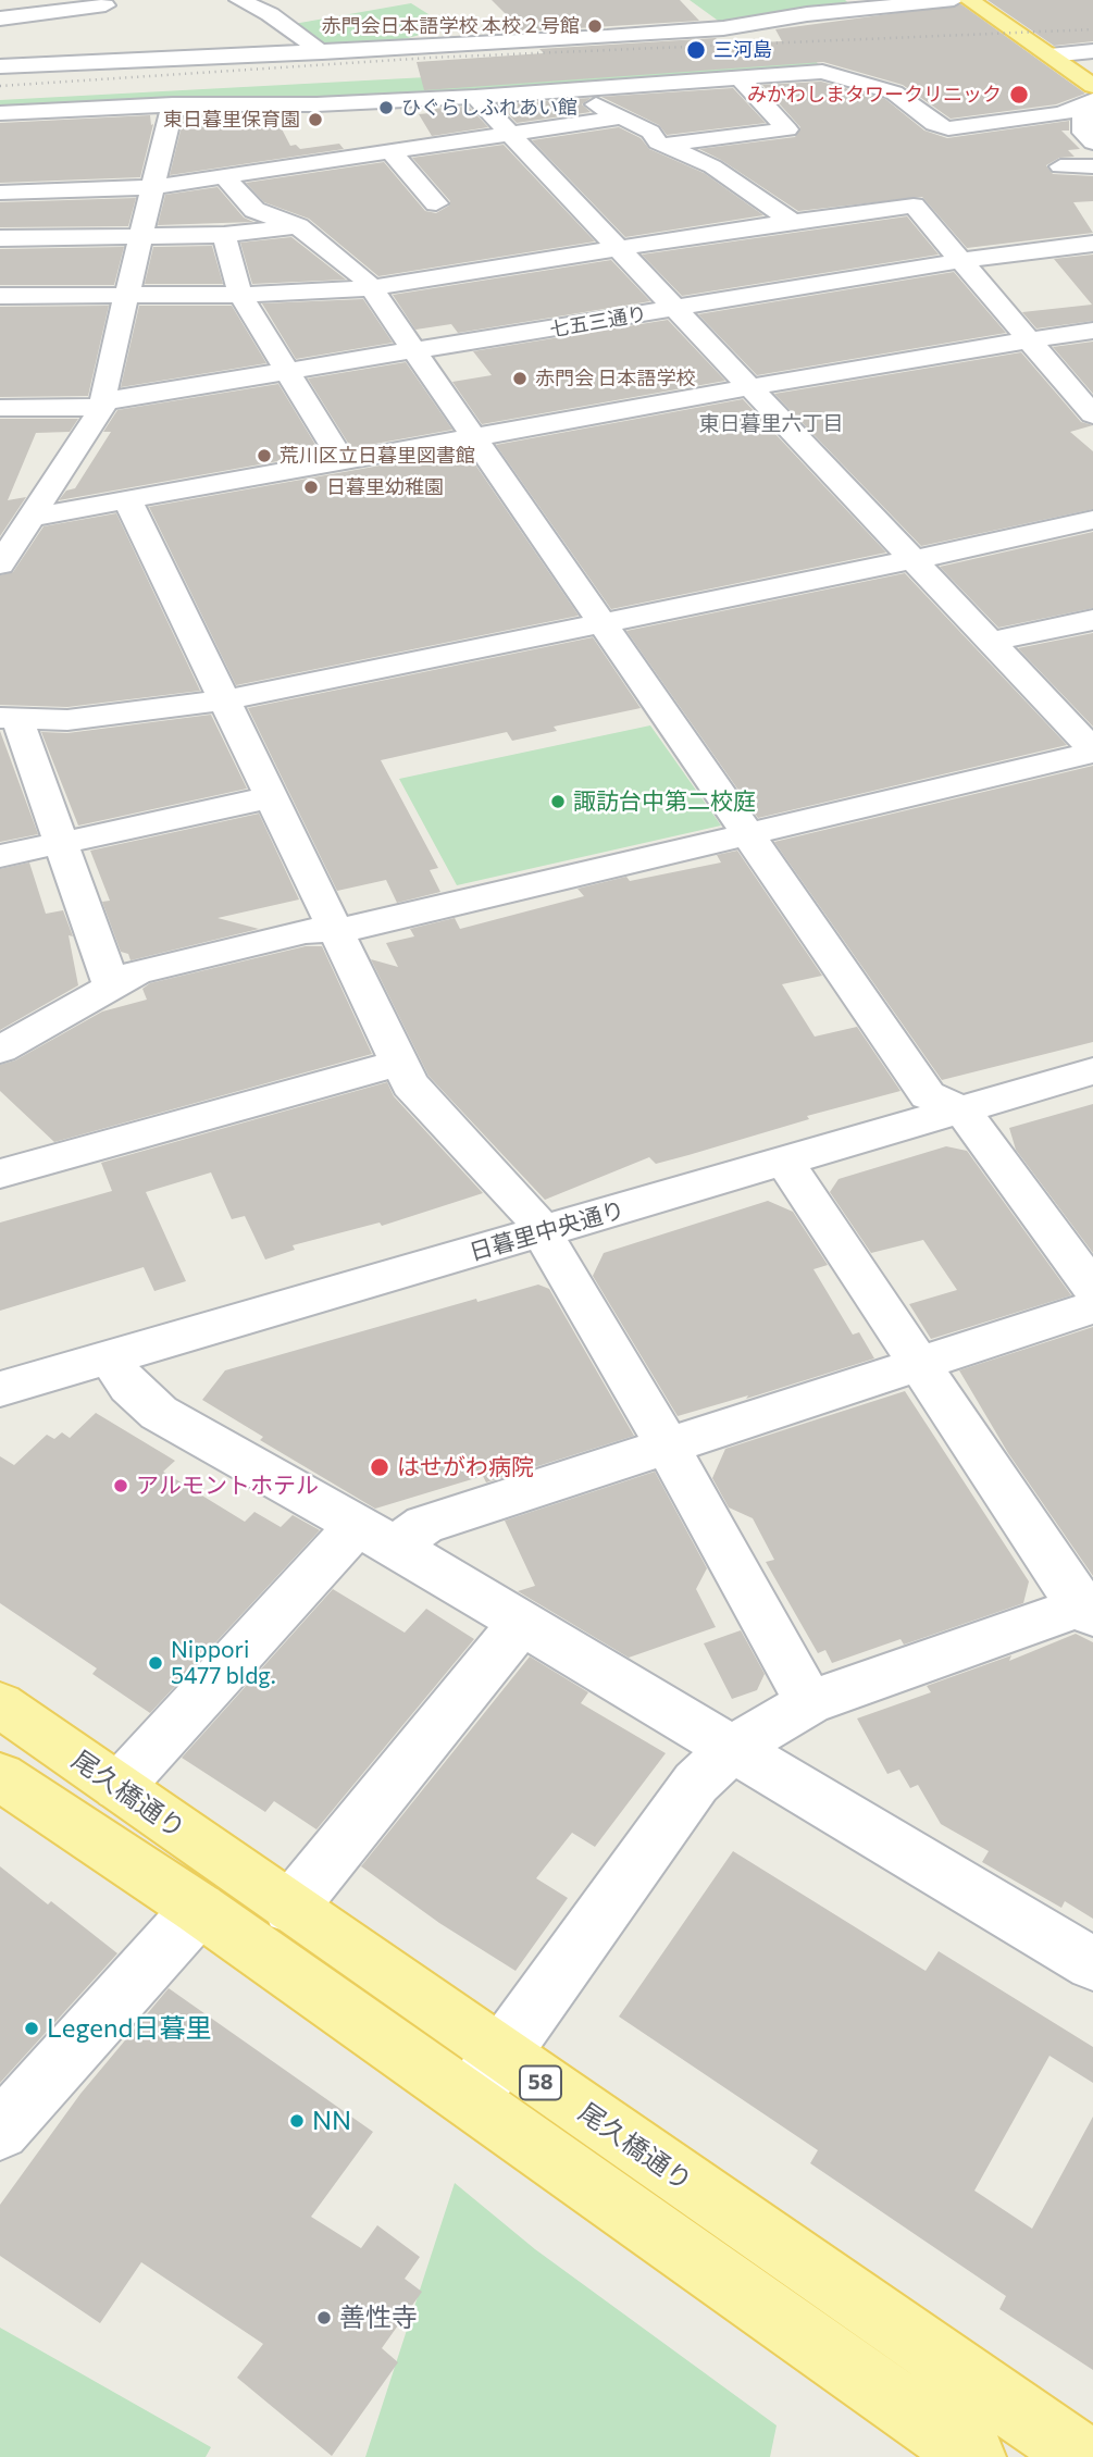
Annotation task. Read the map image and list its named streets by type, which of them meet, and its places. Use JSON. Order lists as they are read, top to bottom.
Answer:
{
  "streets": {
    "main road": ["尾久橋通り", "58"],
    "street": ["七五三通り", "日暮里中央通り"]
  },
  "districts": ["東日暮里六丁目"],
  "places": [
    "赤門会日本語学校 本校２号館",
    "三河島",
    "みかわしまタワークリニック",
    "ひぐらしふれあい館",
    "東日暮里保育園",
    "赤門会 日本語学校",
    "荒川区立日暮里図書館",
    "日暮里幼稚園",
    "諏訪台中第二校庭",
    "はせがわ病院",
    "アルモントホテル",
    "Nippori 5477 bldg.",
    "Legend日暮里",
    "NN",
    "善性寺"
  ]
}
